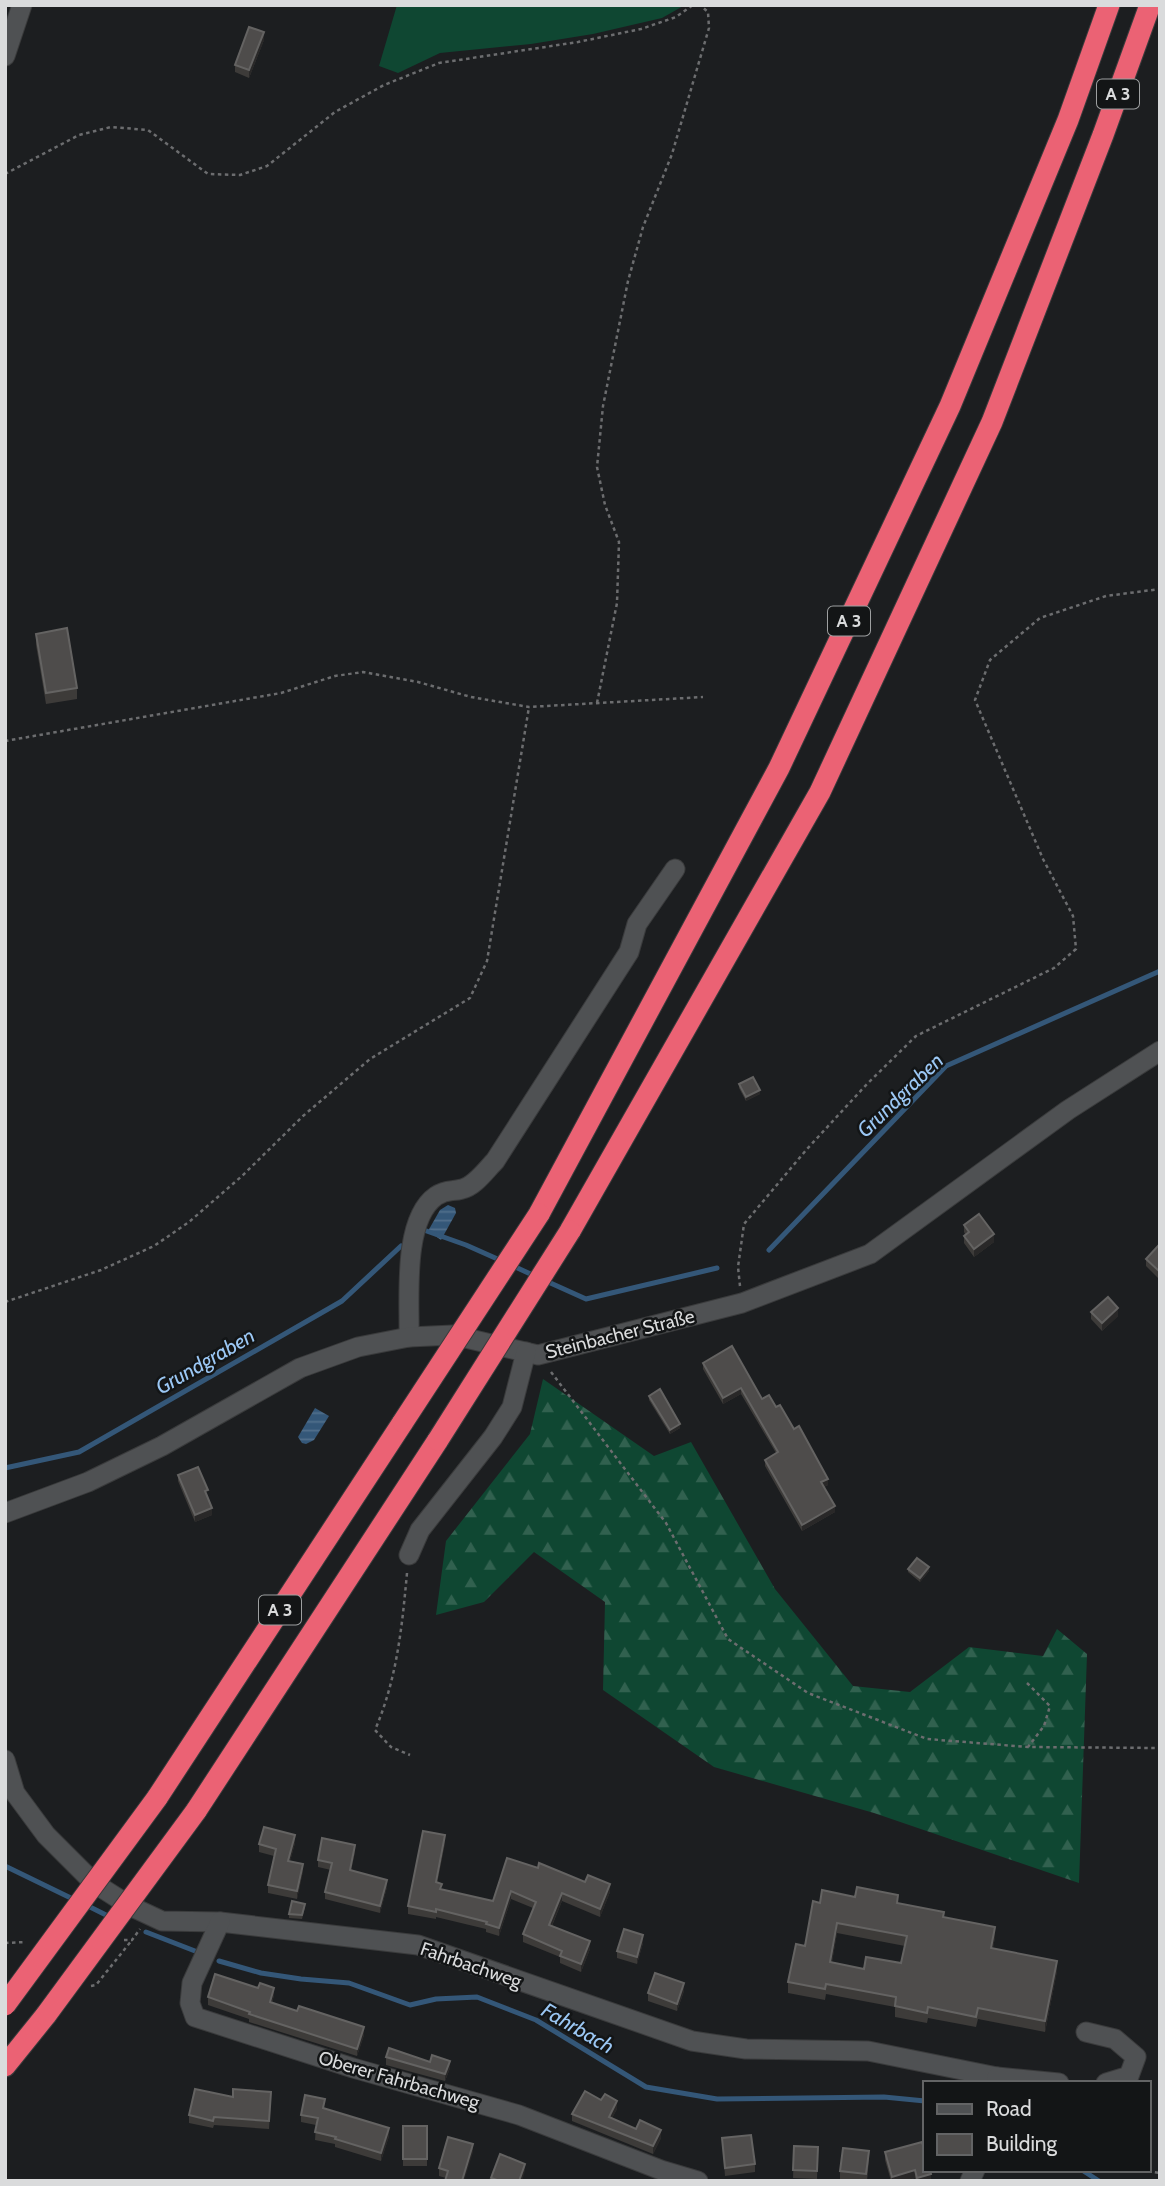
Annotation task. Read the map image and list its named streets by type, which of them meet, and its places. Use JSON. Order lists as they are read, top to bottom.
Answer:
{
  "streets": {
    "highway": ["A 3"],
    "street": ["Steinbacher Straße", "Fahrbachweg", "Oberer Fahrbachweg"]
  },
  "crossings": [
    ["Fahrbachweg", "Oberer Fahrbachweg"]
  ],
  "water": ["Grundgraben", "Fahrbach"],
  "legend": ["Road", "Building"]
}
